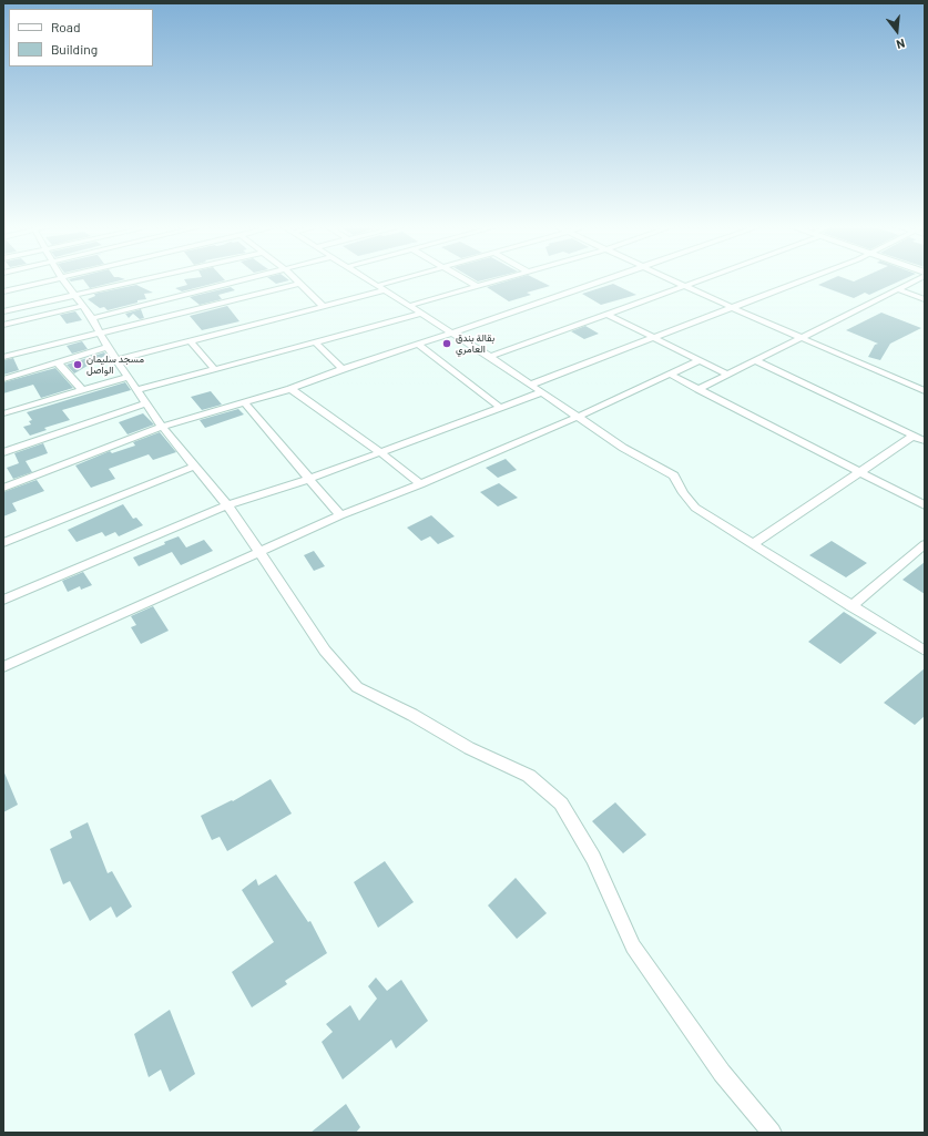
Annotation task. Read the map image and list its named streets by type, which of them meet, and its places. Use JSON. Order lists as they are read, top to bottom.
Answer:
{
  "places": ["بقالة بندق العامري", "مسجد سليمان الواصل"],
  "legend": ["Road", "Building"],
  "north": "bottom"
}
